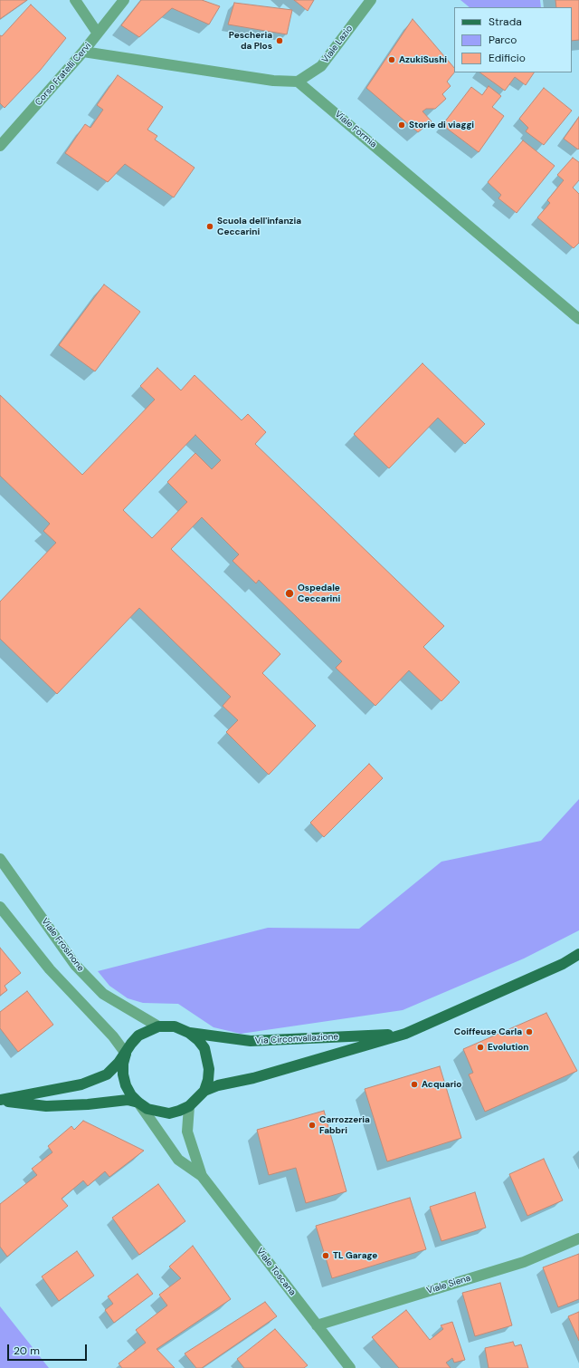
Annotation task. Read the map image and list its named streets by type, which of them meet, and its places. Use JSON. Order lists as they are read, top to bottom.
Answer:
{
  "streets": {
    "main road": ["Via Circonvallazione"],
    "street": [
      "Viale Lazio",
      "Corso Fratelli Cervi",
      "Viale Formia",
      "Viale Frosinone",
      "Viale Toscana",
      "Viale Siena"
    ]
  },
  "crossings": [
    ["Viale Lazio", "Viale Formia"],
    ["Viale Frosinone", "Via Circonvallazione"],
    ["Viale Frosinone", "Viale Toscana"],
    ["Via Circonvallazione", "Viale Toscana"],
    ["Viale Toscana", "Viale Siena"]
  ],
  "places": [
    "Pescheria da Plos",
    "AzukiSushi",
    "Storie di viaggi",
    "Scuola dell'infanzia Ceccarini",
    "Ospedale Ceccarini",
    "Coiffeuse Carla",
    "Evolution",
    "Acquario",
    "Carrozzeria Fabbri",
    "TL Garage"
  ],
  "legend": ["Strada", "Parco", "Edificio"],
  "scale_bar": "20 m"
}
